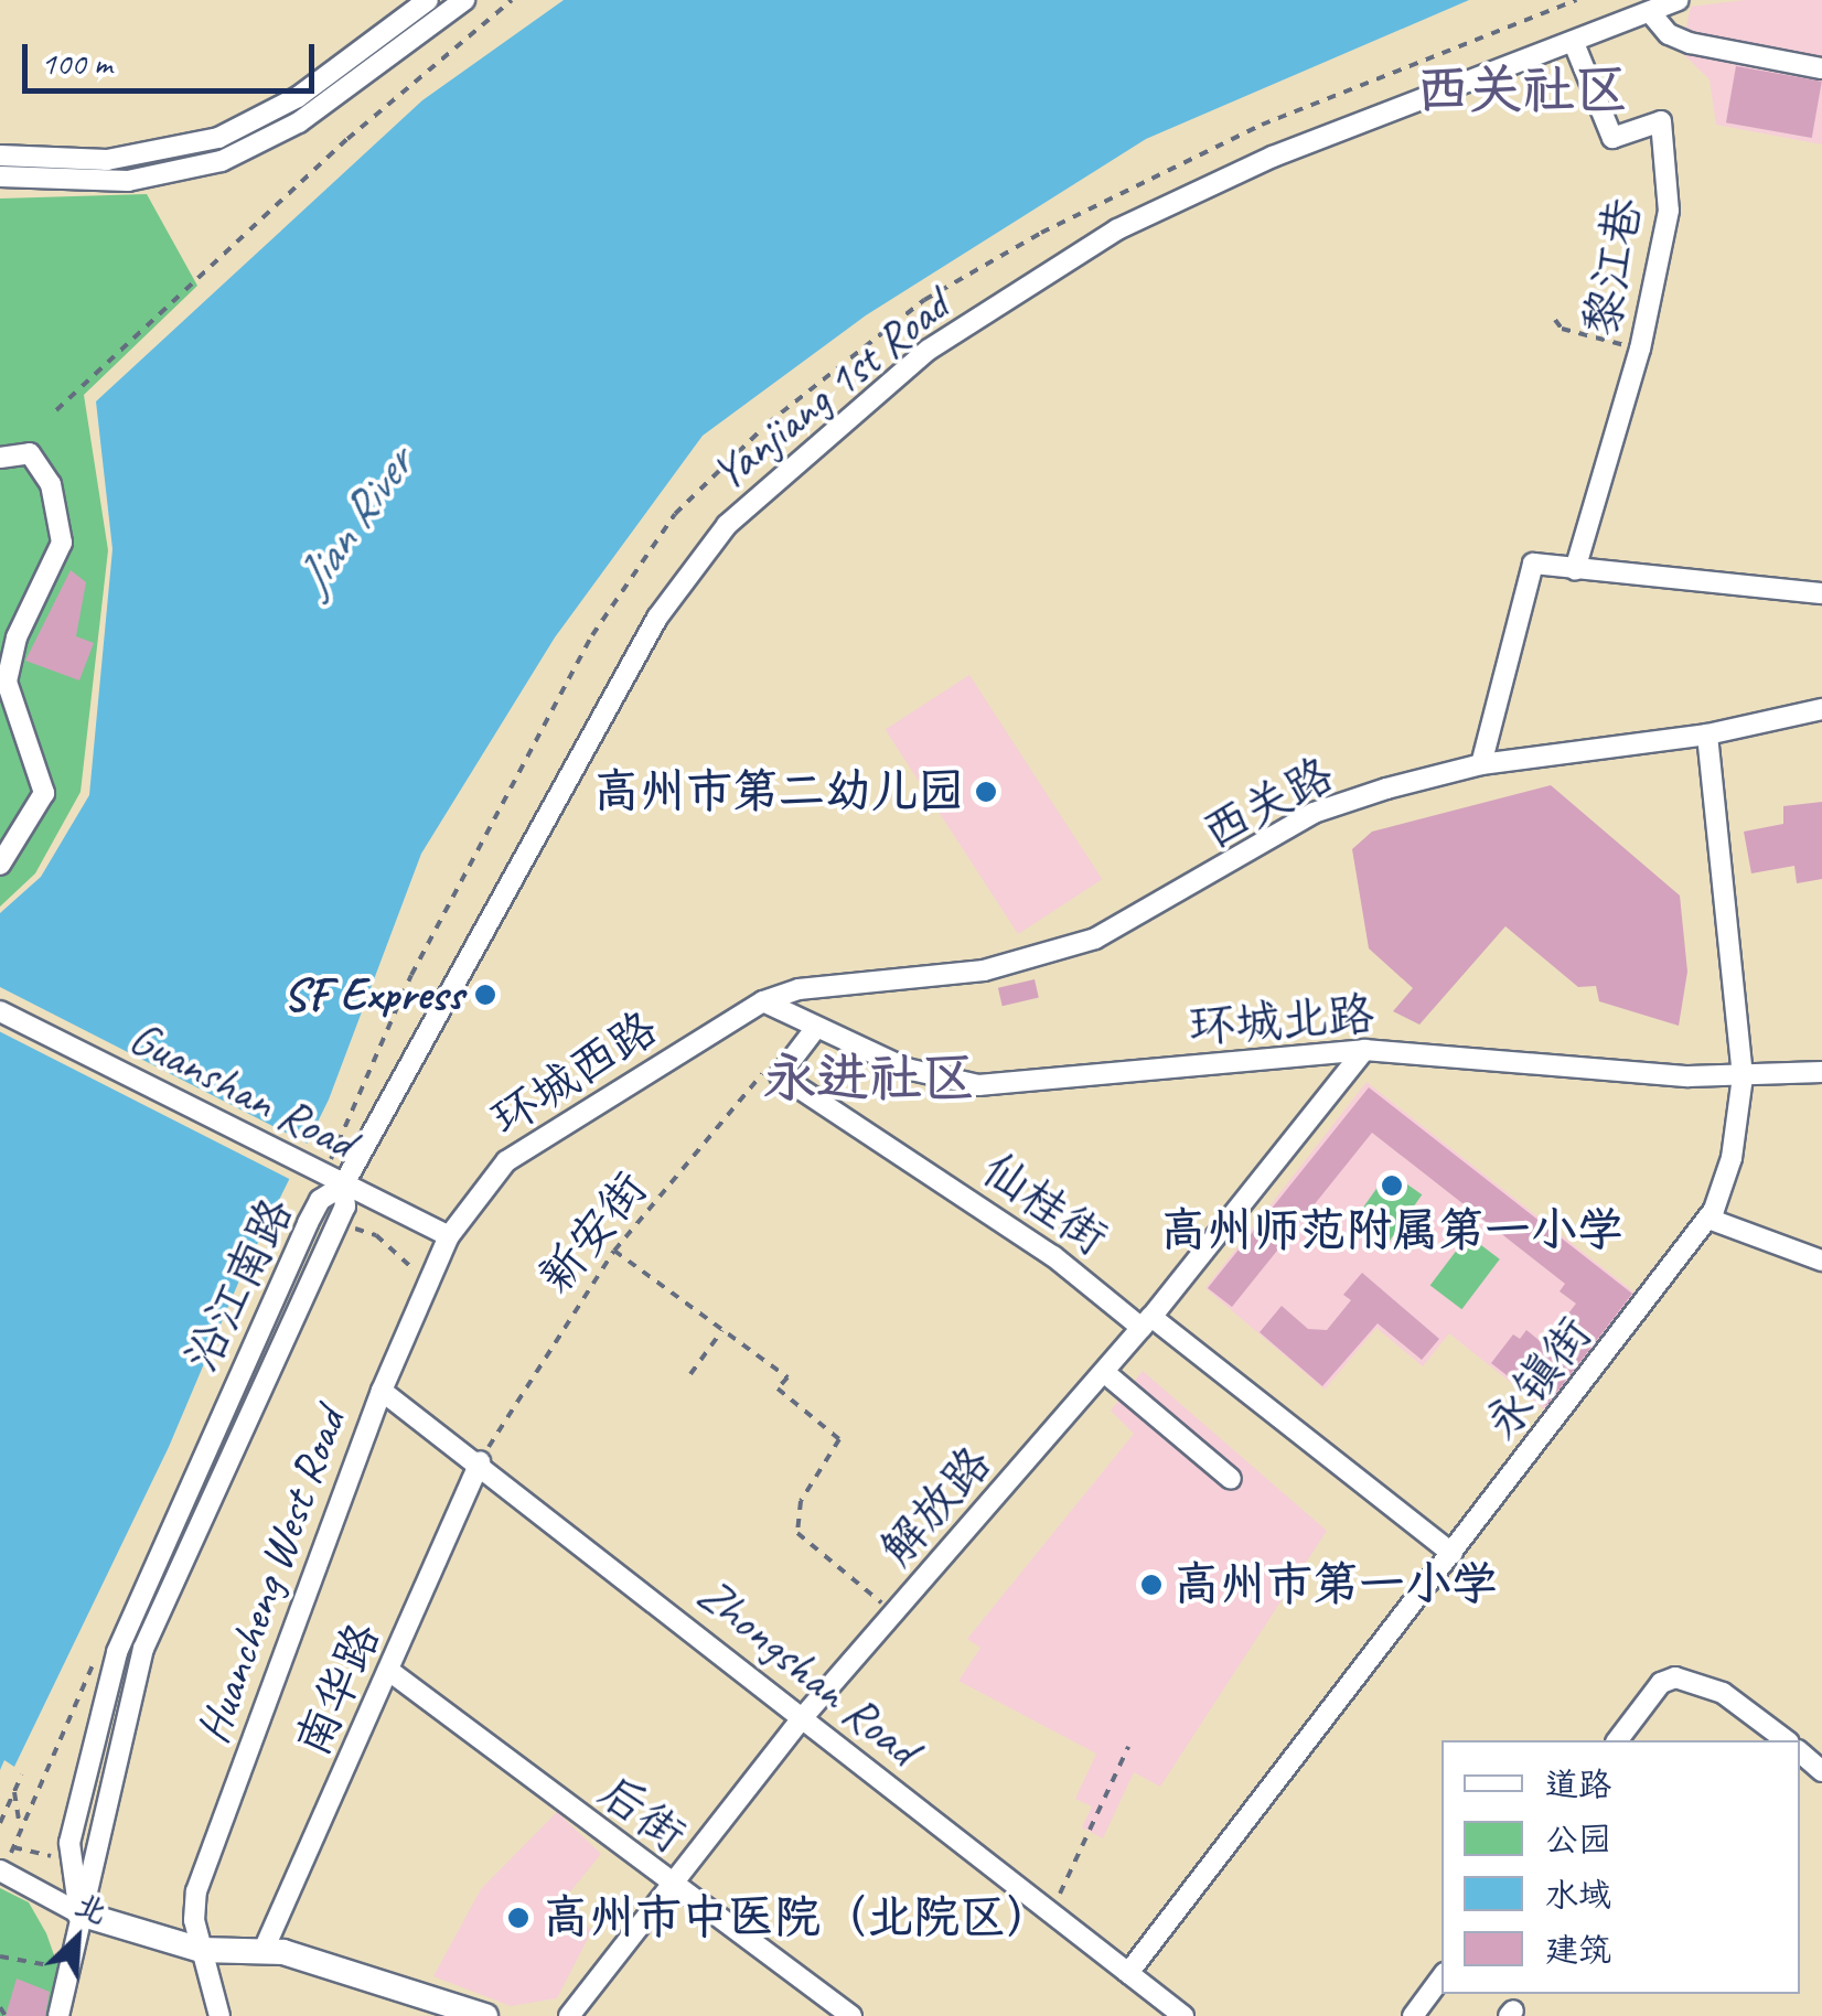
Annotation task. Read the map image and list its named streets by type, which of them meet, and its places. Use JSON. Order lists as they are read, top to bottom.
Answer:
{
  "streets": {
    "street": [
      "黎江巷",
      "Yanjiang 1st Road",
      "西关路",
      "环城北路",
      "环城西路",
      "Guanshan Road",
      "仙桂街",
      "沿江南路",
      "永镇街",
      "解放路",
      "Huancheng West Road",
      "Zhongshan Road",
      "南华路",
      "后街"
    ],
    "path": ["新安街"]
  },
  "crossings": [
    ["黎江巷", "Yanjiang 1st Road"],
    ["Yanjiang 1st Road", "Guanshan Road"],
    ["Yanjiang 1st Road", "沿江南路"],
    ["西关路", "环城北路"],
    ["西关路", "环城西路"],
    ["西关路", "永镇街"],
    ["环城北路", "环城西路"],
    ["环城北路", "永镇街"],
    ["环城北路", "解放路"],
    ["环城西路", "Guanshan Road"],
    ["环城西路", "Huancheng West Road"],
    ["Guanshan Road", "沿江南路"],
    ["Guanshan Road", "Huancheng West Road"],
    ["仙桂街", "新安街"],
    ["仙桂街", "永镇街"],
    ["仙桂街", "解放路"],
    ["新安街", "Zhongshan Road"],
    ["新安街", "南华路"],
    ["永镇街", "Zhongshan Road"],
    ["解放路", "Zhongshan Road"],
    ["解放路", "后街"],
    ["Huancheng West Road", "Zhongshan Road"],
    ["Zhongshan Road", "南华路"],
    ["南华路", "后街"]
  ],
  "districts": ["西关社区", "永进社区"],
  "water": ["Jian River"],
  "places": [
    "高州市第二幼儿园",
    "SF Express",
    "高州师范附属第一小学",
    "高州市第一小学",
    "高州市中医院（北院区）"
  ],
  "legend": [
    "道路",
    "公园",
    "水域",
    "建筑"
  ],
  "scale_bar": "100 m",
  "north": "top right"
}
